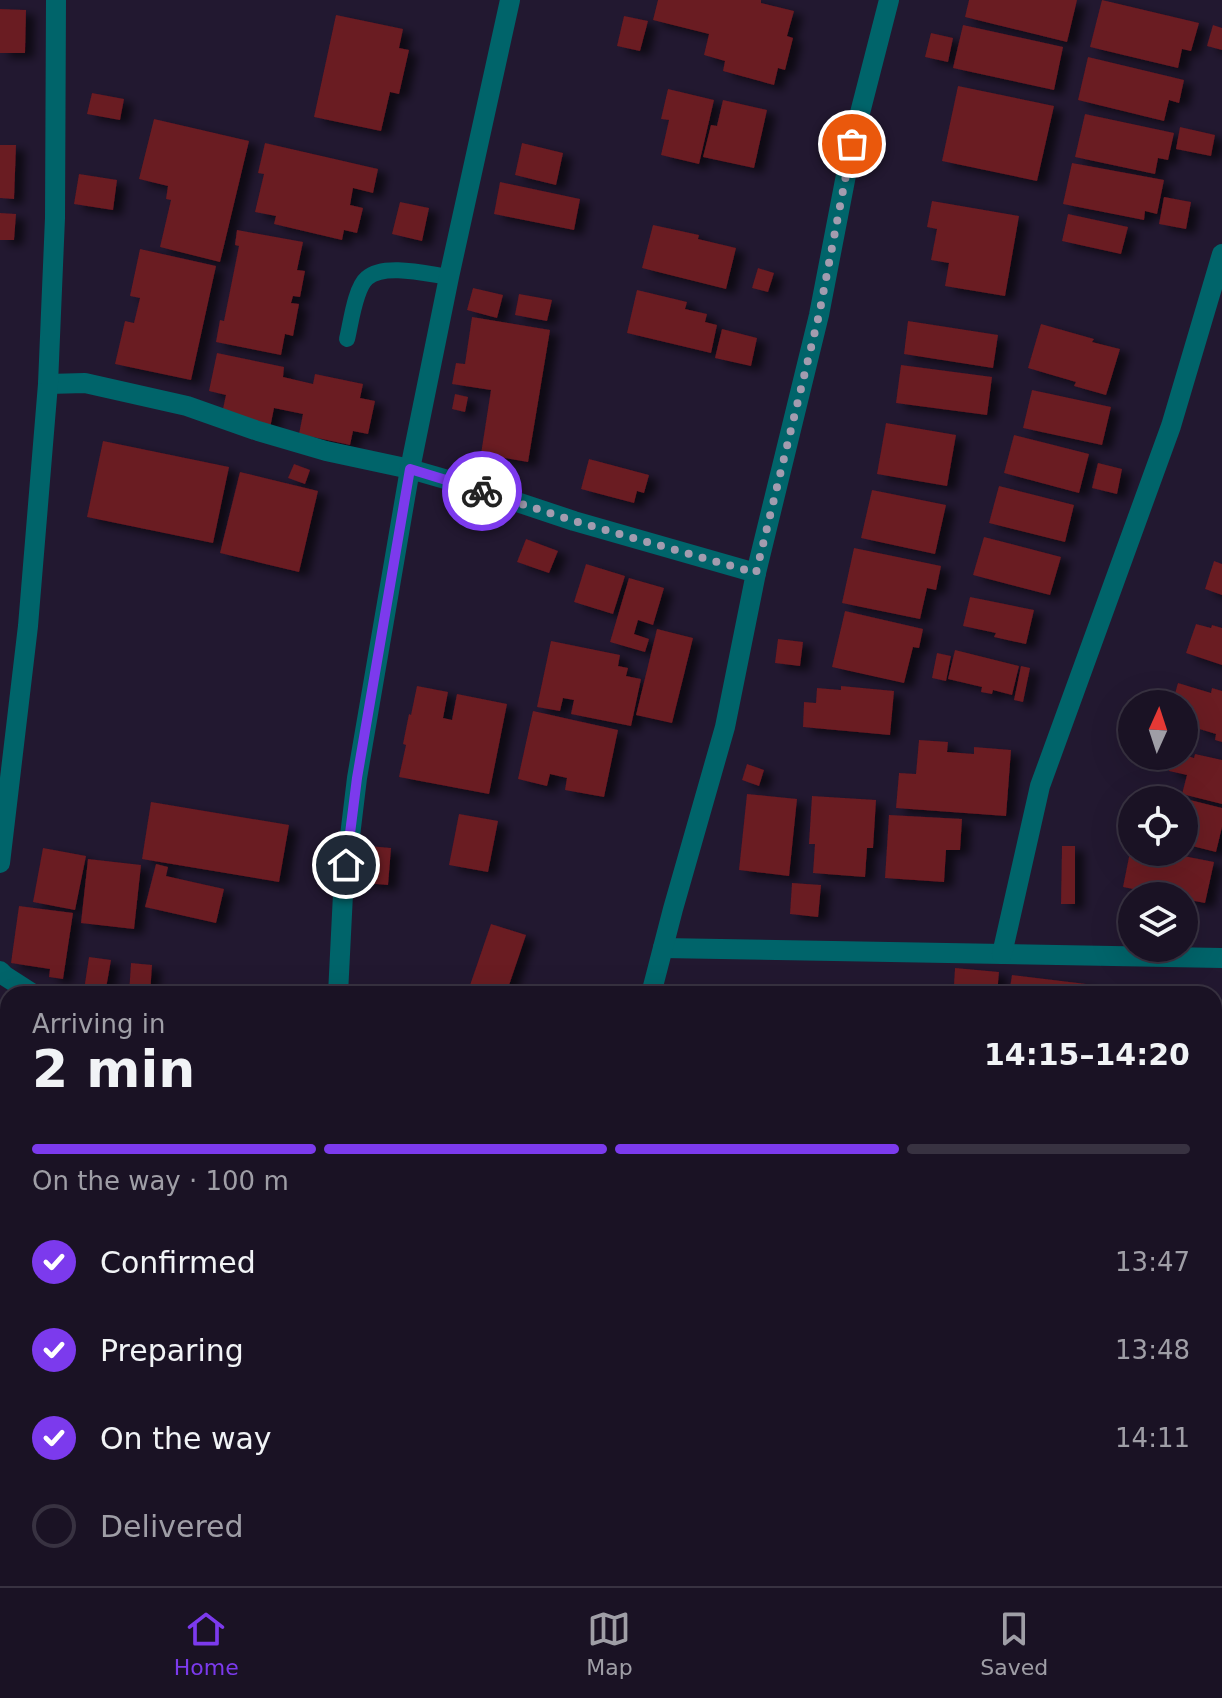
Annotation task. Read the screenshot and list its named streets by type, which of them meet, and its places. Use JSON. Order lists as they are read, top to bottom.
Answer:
{
  "north": "top",
  "page": {
    "heading": ["2 min", "Arriving in", "14:15–14:20"],
    "bar": "On the way · 100 m",
    "list": [
      ["Confirmed", "13:47"],
      ["Preparing", "13:48"],
      ["On the way", "14:11"],
      "Delivered"
    ],
    "tabs": ["Home", "Map", "Saved"]
  }
}
